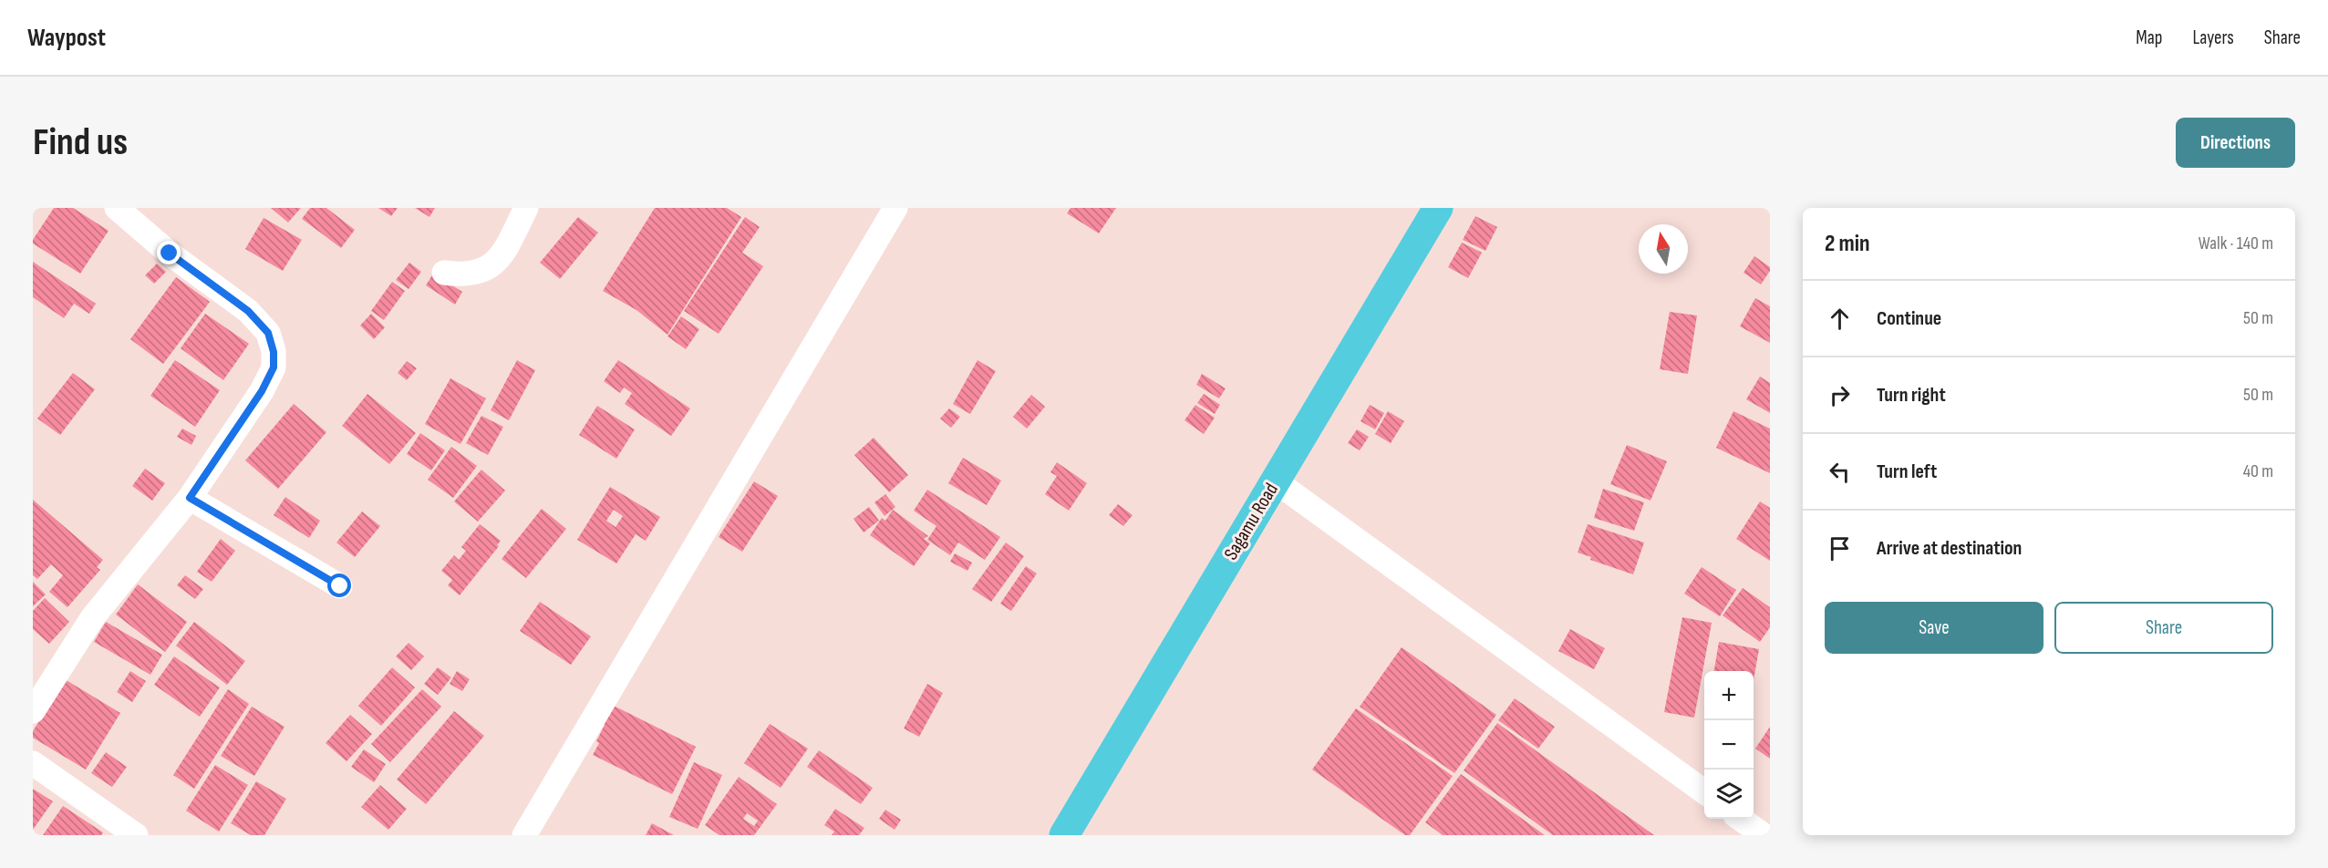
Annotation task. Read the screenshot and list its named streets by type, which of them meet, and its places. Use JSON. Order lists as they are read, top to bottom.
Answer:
{
  "streets": {
    "highway": ["Sagamu Road"]
  },
  "north": "top",
  "page": {
    "header": "Waypost",
    "nav": ["Map", "Layers", "Share"],
    "buttons": [
      "Directions",
      ["Save", "Share"]
    ],
    "title": "Find us",
    "heading": ["2 min", "Walk · 140 m"],
    "list": [
      ["Continue", "50 m"],
      ["Turn right", "50 m"],
      ["Turn left", "40 m"],
      "Arrive at destination"
    ],
    "map_buttons": ["+", "−"]
  }
}
